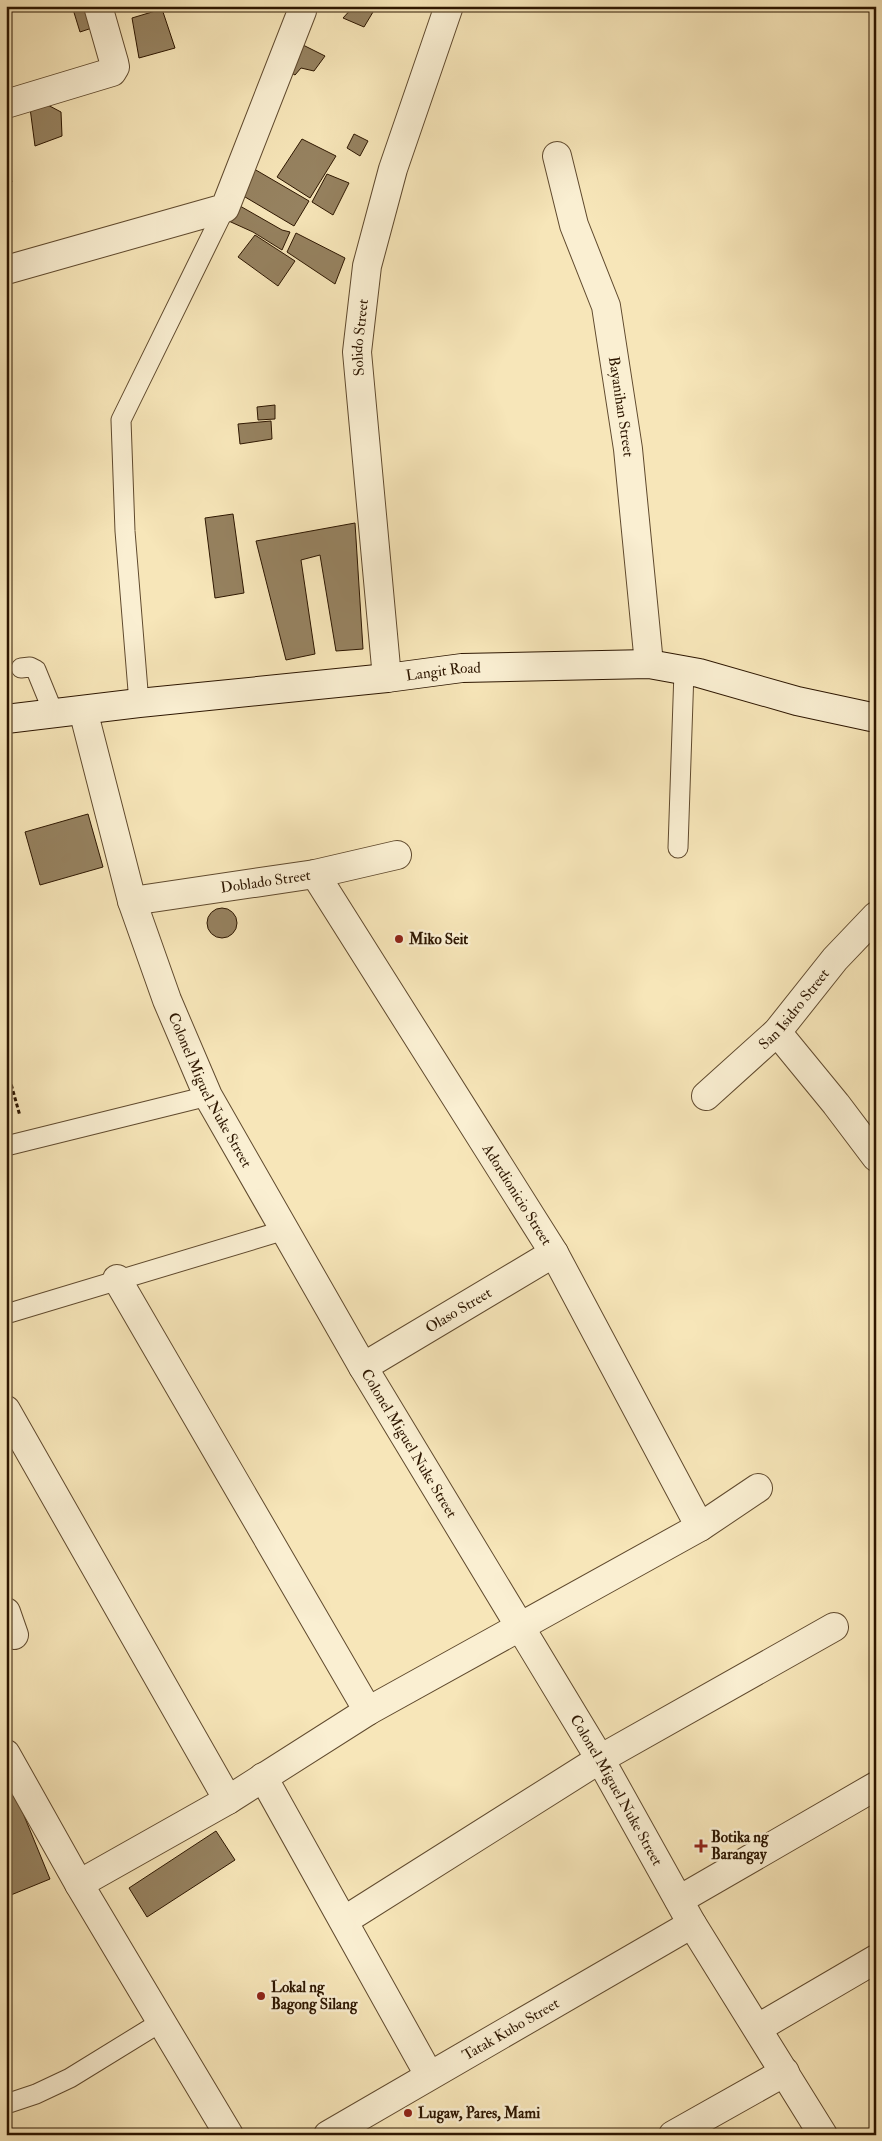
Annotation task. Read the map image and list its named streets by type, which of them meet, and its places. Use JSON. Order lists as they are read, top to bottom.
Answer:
{
  "streets": {
    "street": [
      "Solido Street",
      "Bayanihan Street",
      "Langit Road",
      "Doblado Street",
      "San Isidro Street",
      "Colonel Miguel Nuke Street",
      "Adordionicio Street",
      "Olaso Street",
      "Tatak Kubo Street"
    ]
  },
  "crossings": [
    ["Solido Street", "Langit Road"],
    ["Bayanihan Street", "Langit Road"],
    ["Langit Road", "Colonel Miguel Nuke Street"],
    ["Doblado Street", "Colonel Miguel Nuke Street"],
    ["Doblado Street", "Adordionicio Street"],
    ["Colonel Miguel Nuke Street", "Olaso Street"],
    ["Colonel Miguel Nuke Street", "Tatak Kubo Street"],
    ["Adordionicio Street", "Olaso Street"]
  ],
  "places": {
    "other": ["Miko Seit", "Lokal ng Bagong Silang", "Lugaw, Pares, Mami"],
    "health": ["Botika ng Barangay"]
  }
}
